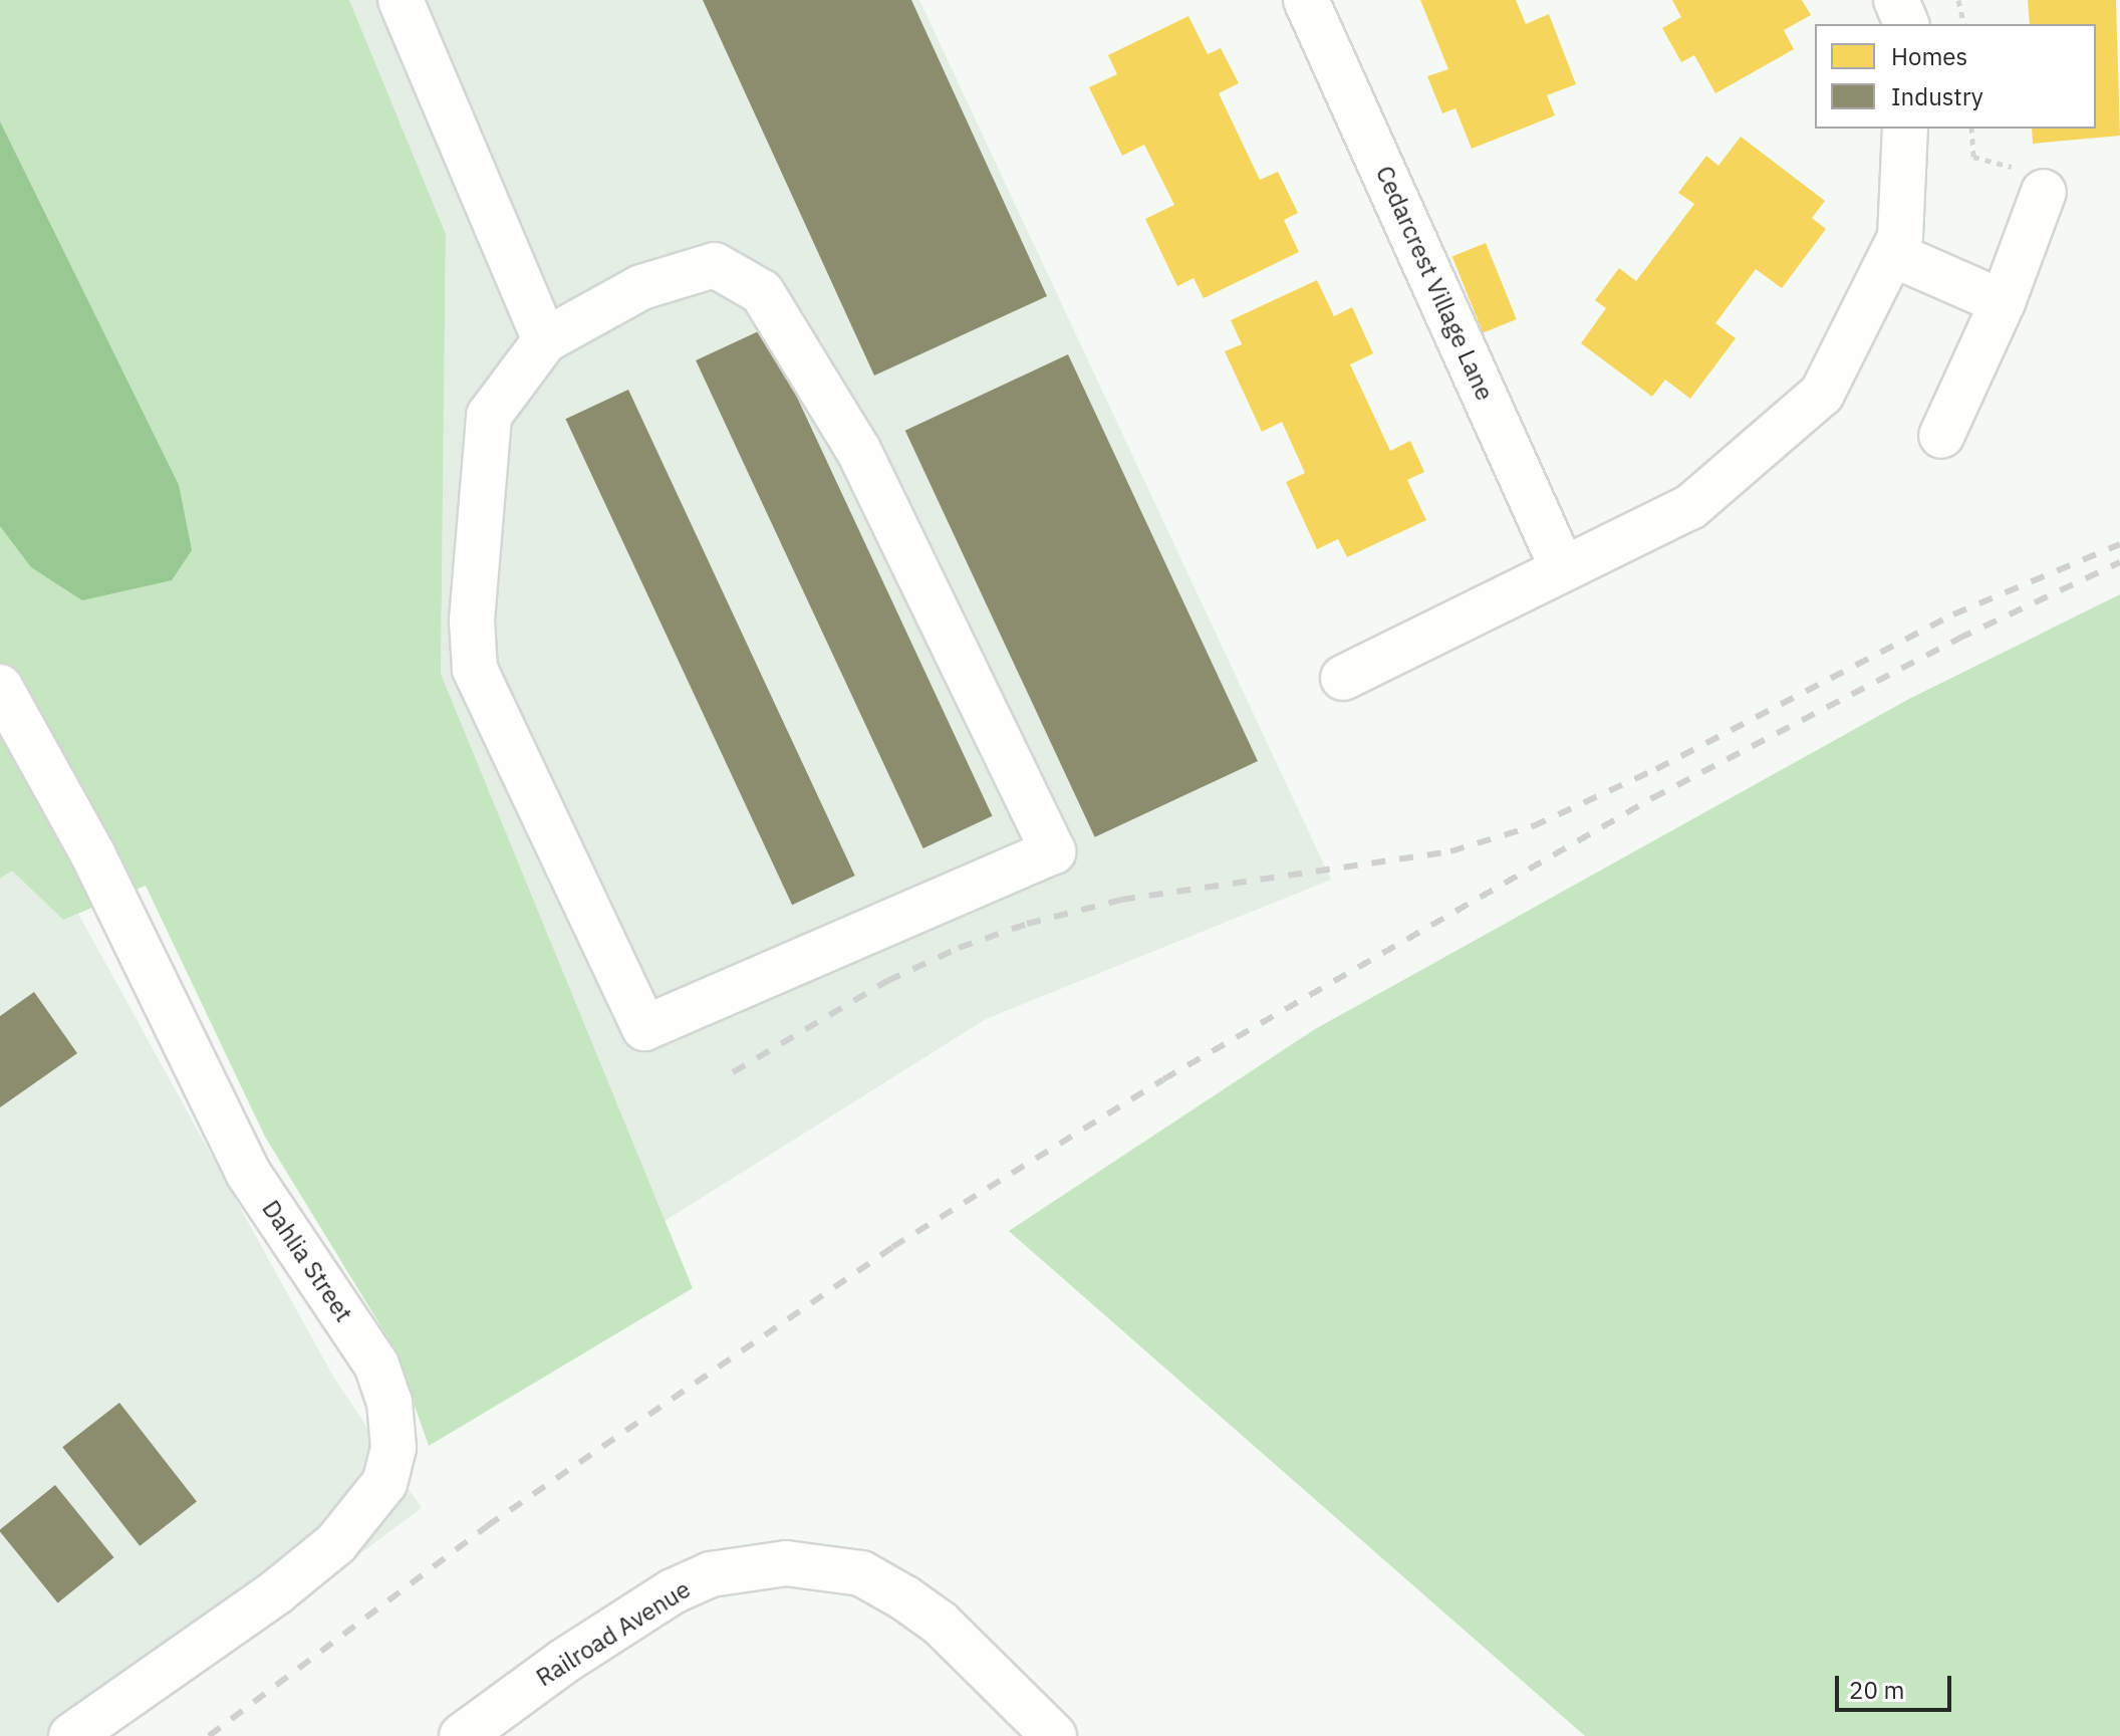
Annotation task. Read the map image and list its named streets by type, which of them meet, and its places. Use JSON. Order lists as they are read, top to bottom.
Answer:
{
  "streets": {
    "street": ["Cedarcrest Village Lane", "Dahlia Street", "Railroad Avenue"]
  },
  "legend": ["Homes", "Industry"],
  "scale_bar": "20 m"
}
